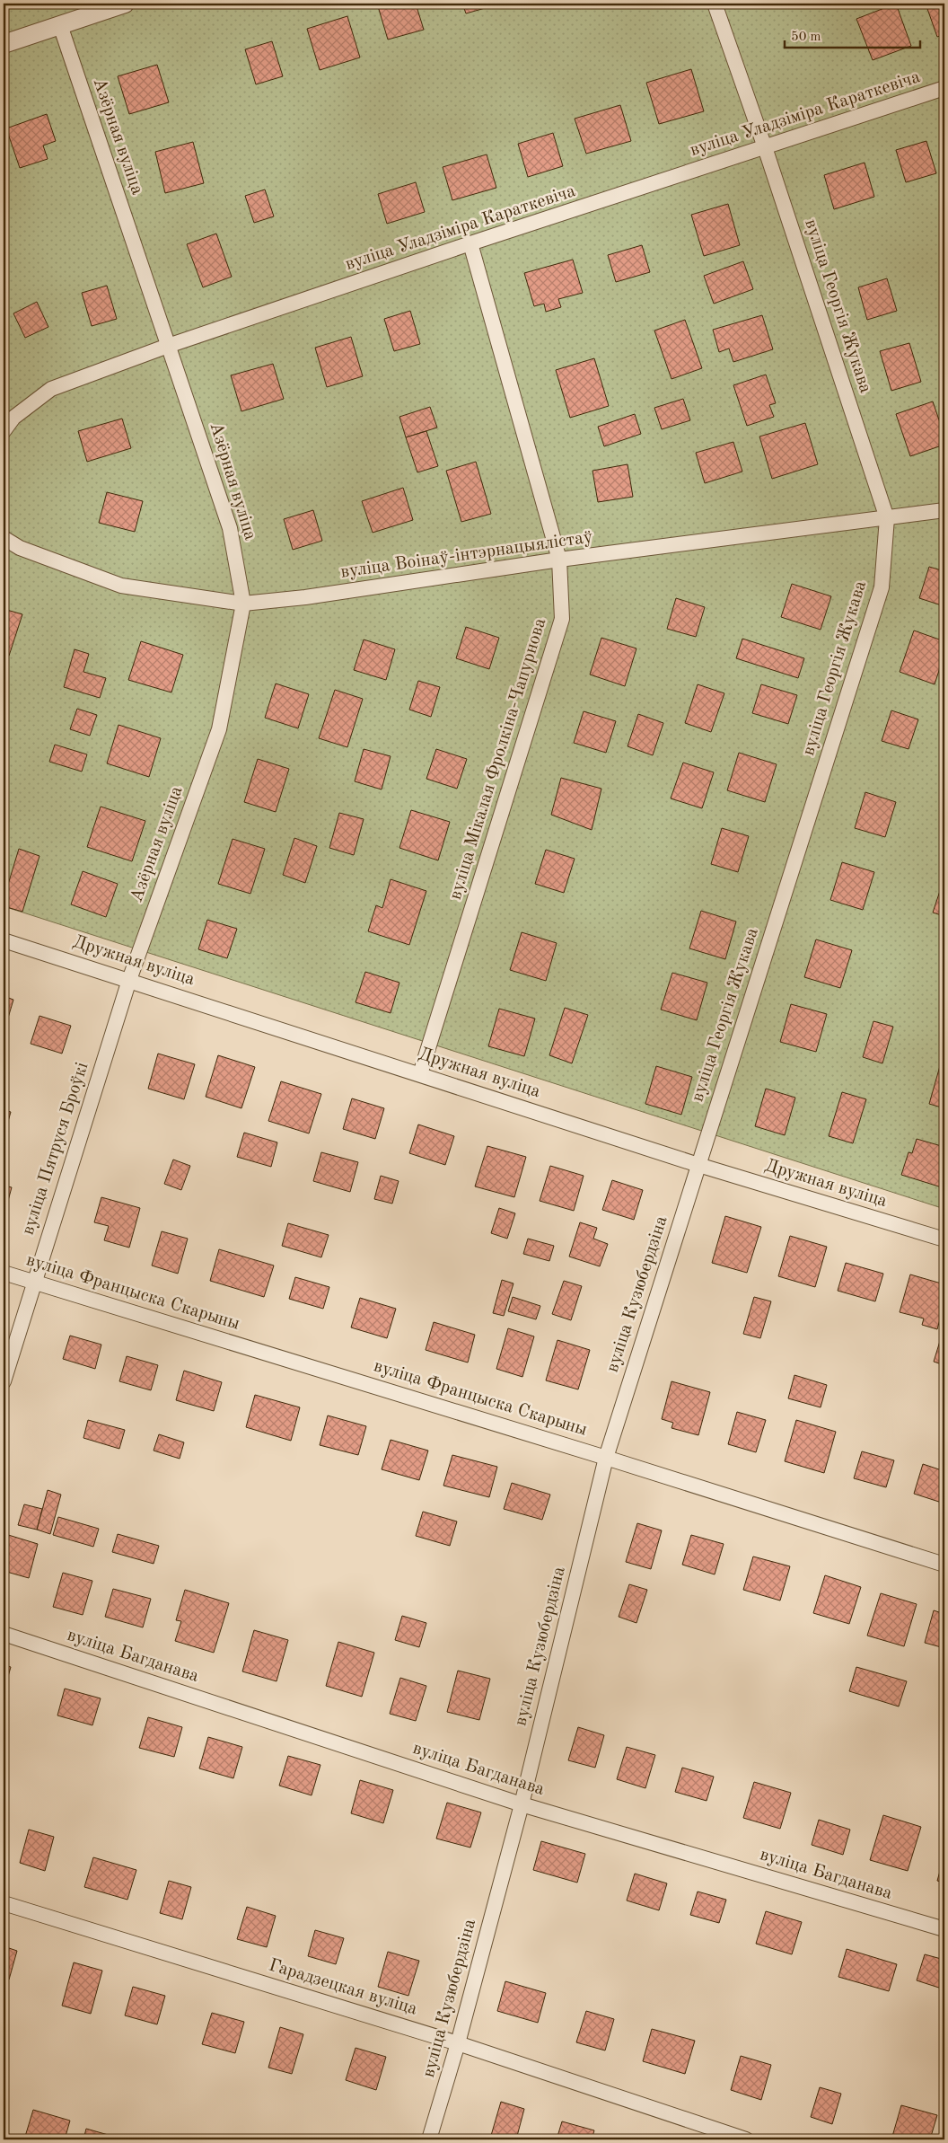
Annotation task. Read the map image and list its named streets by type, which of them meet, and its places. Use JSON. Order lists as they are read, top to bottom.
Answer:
{
  "streets": {
    "street": [
      "вуліца Уладзіміра Караткевіча",
      "Азёрная вуліца",
      "вуліца Георгія Жукава",
      "вуліца Воінаў-інтэрнацыялістаў",
      "вуліца Мікалая Фролкіна-Чапурнова",
      "Дружная вуліца",
      "вуліца Пятруся Броўкі",
      "вуліца Францыска Скарыны",
      "вуліца Кузюбердзіна",
      "вуліца Багданава",
      "Гарадзецкая вуліца"
    ]
  },
  "crossings": [
    ["вуліца Уладзіміра Караткевіча", "Азёрная вуліца"],
    ["вуліца Уладзіміра Караткевіча", "вуліца Георгія Жукава"],
    ["вуліца Уладзіміра Караткевіча", "вуліца Мікалая Фролкіна-Чапурнова"],
    ["Азёрная вуліца", "вуліца Воінаў-інтэрнацыялістаў"],
    ["Азёрная вуліца", "Дружная вуліца"],
    ["Азёрная вуліца", "вуліца Пятруся Броўкі"],
    ["вуліца Георгія Жукава", "вуліца Воінаў-інтэрнацыялістаў"],
    ["вуліца Георгія Жукава", "Дружная вуліца"],
    ["вуліца Георгія Жукава", "вуліца Кузюбердзіна"],
    ["вуліца Воінаў-інтэрнацыялістаў", "вуліца Мікалая Фролкіна-Чапурнова"],
    ["вуліца Мікалая Фролкіна-Чапурнова", "Дружная вуліца"],
    ["Дружная вуліца", "вуліца Пятруся Броўкі"],
    ["Дружная вуліца", "вуліца Кузюбердзіна"],
    ["вуліца Пятруся Броўкі", "вуліца Францыска Скарыны"],
    ["вуліца Францыска Скарыны", "вуліца Кузюбердзіна"],
    ["вуліца Кузюбердзіна", "вуліца Багданава"],
    ["вуліца Кузюбердзіна", "Гарадзецкая вуліца"]
  ],
  "scale_bar": "50 m"
}
